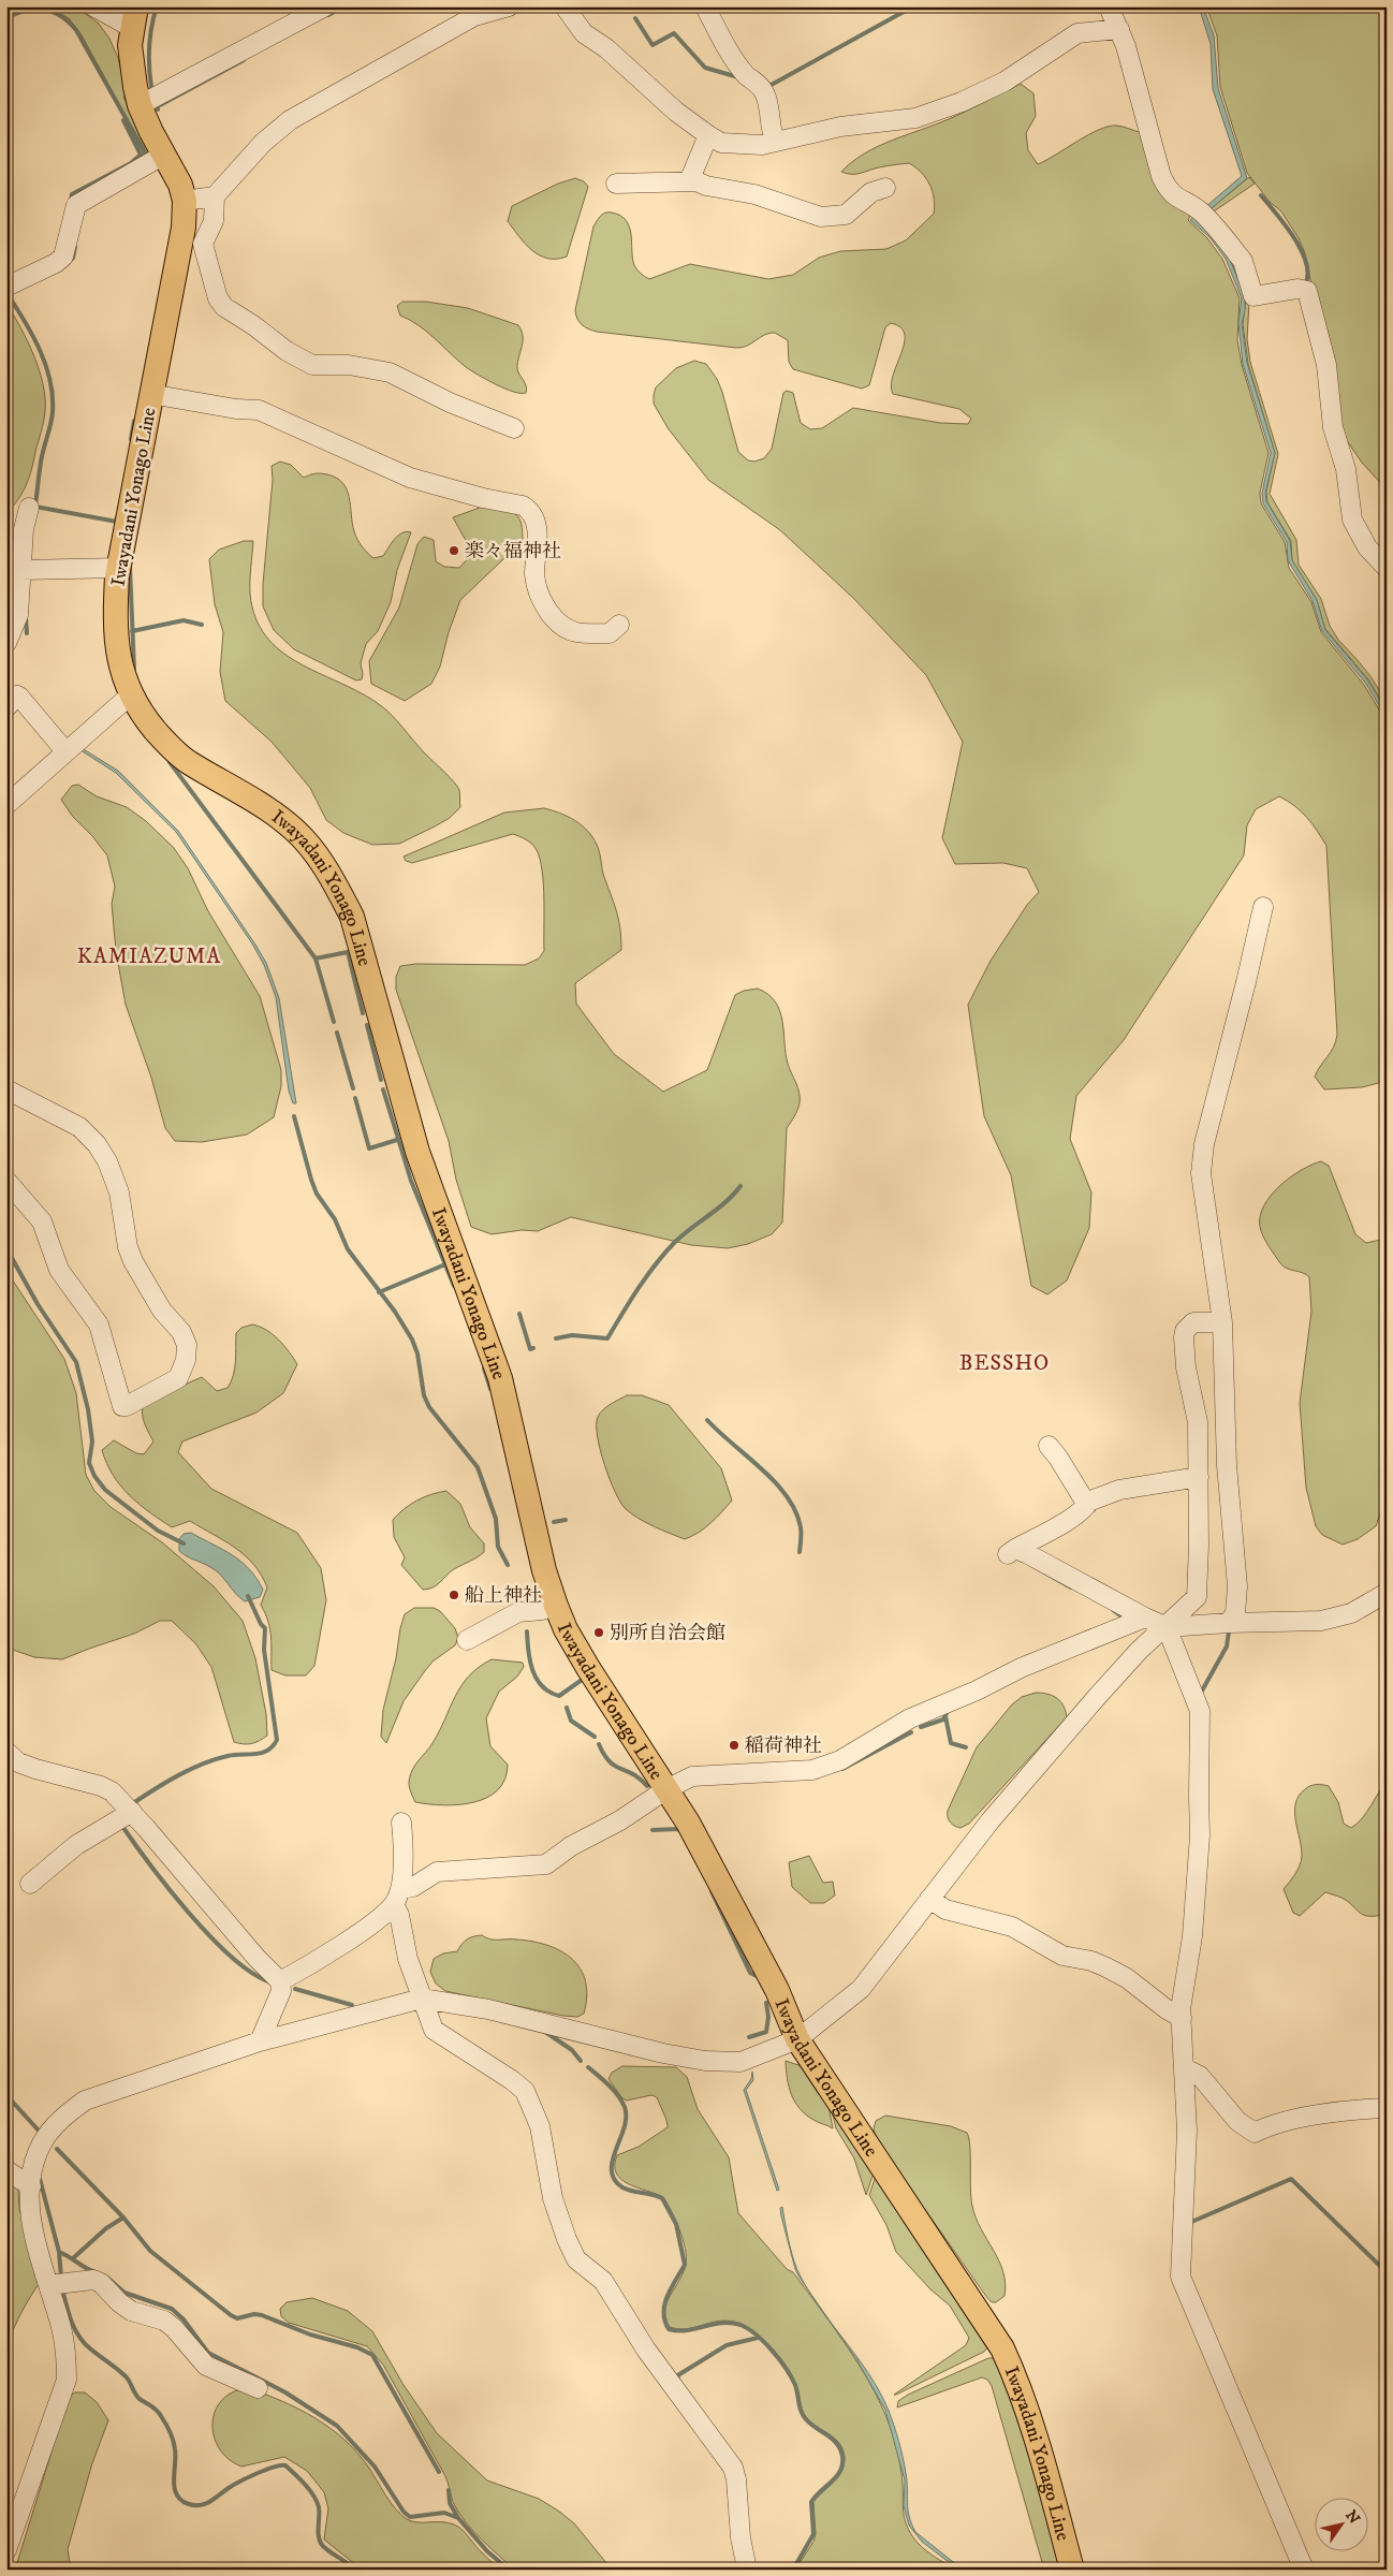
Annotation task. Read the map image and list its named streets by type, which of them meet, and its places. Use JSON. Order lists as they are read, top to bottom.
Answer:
{
  "streets": {
    "main road": ["Iwayadani Yonago Line"]
  },
  "districts": ["KAMIAZUMA", "BESSHO"],
  "places": [
    "楽々福神社",
    "船上神社",
    "別所自治会館",
    "稲荷神社"
  ],
  "north": "top right"
}
